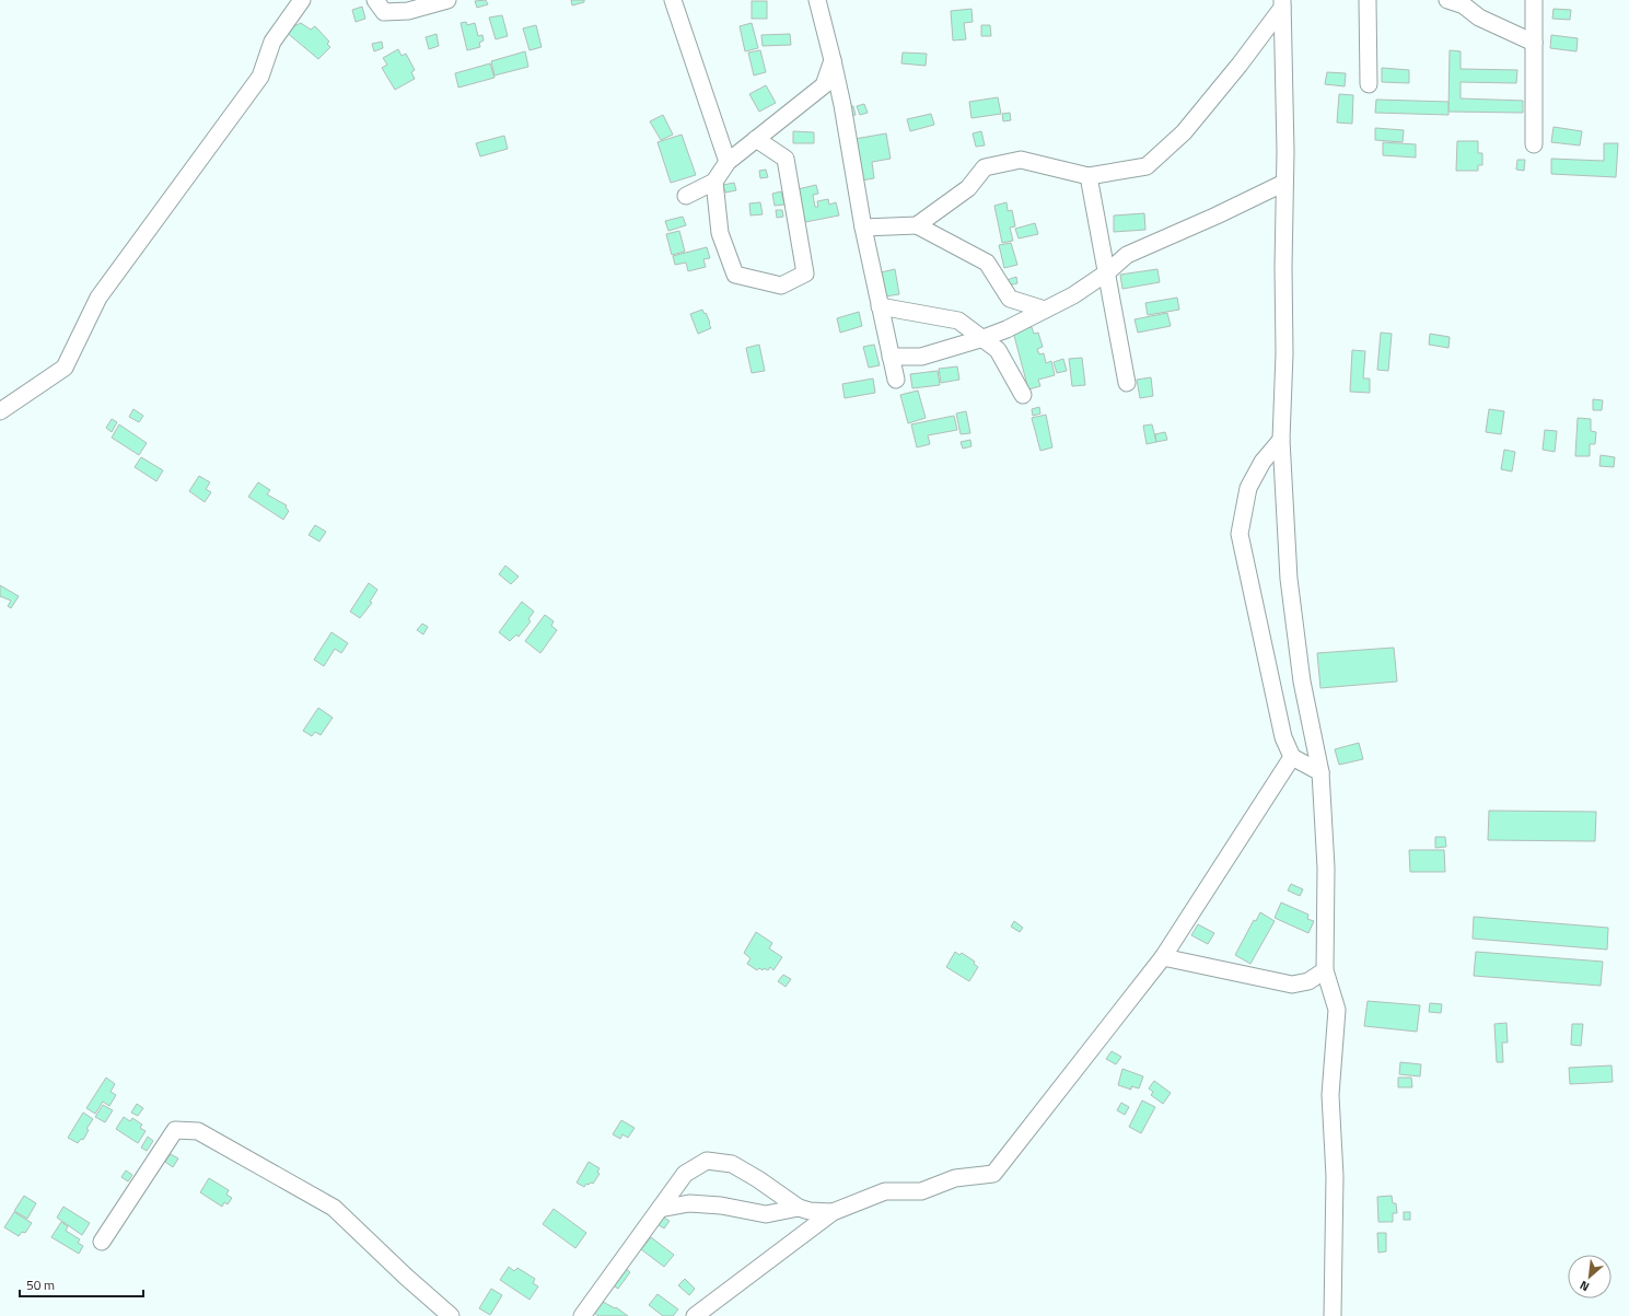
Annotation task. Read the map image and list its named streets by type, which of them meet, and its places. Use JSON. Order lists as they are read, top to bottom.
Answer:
{
  "scale_bar": "50 m",
  "north": "bottom left"
}
